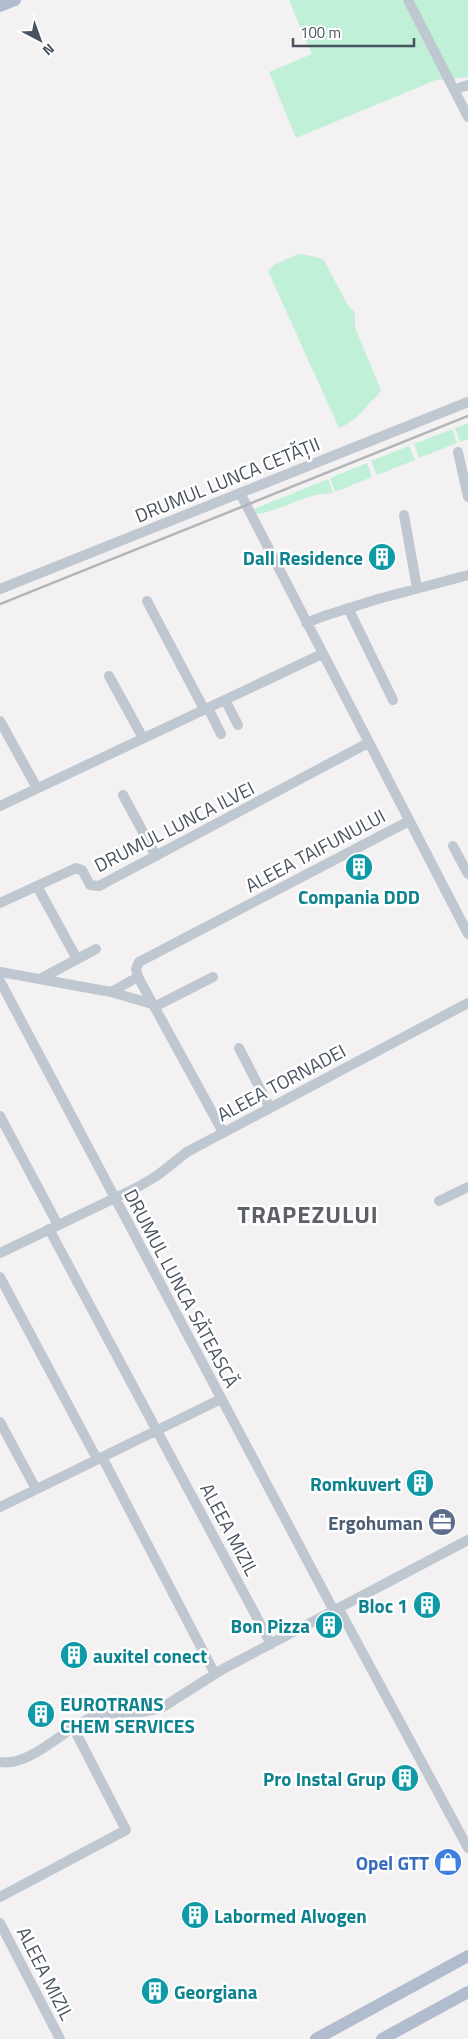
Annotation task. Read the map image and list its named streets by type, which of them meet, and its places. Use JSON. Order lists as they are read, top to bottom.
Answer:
{
  "streets": {
    "street": [
      "DRUMUL LUNCA CETĂȚII",
      "DRUMUL LUNCA ILVEI",
      "ALEEA TAIFUNULUI",
      "ALEEA TORNADEI",
      "DRUMUL LUNCA SĂTEASCĂ",
      "ALEEA MIZIL"
    ]
  },
  "crossings": [
    ["ALEEA TORNADEI", "DRUMUL LUNCA SĂTEASCĂ"],
    ["ALEEA TORNADEI", "ALEEA MIZIL"]
  ],
  "districts": ["TRAPEZULUI"],
  "places": {
    "building": [
      "Dall Residence",
      "Compania DDD",
      "Romkuvert",
      "Bloc 1",
      "Bon Pizza",
      "auxitel conect",
      "EUROTRANS CHEM SERVICES",
      "Pro Instal Grup",
      "Labormed Alvogen",
      "Georgiana"
    ],
    "office": ["Ergohuman"],
    "shop": ["Opel GTT"]
  },
  "scale_bar": "100 m",
  "north": "bottom right"
}
